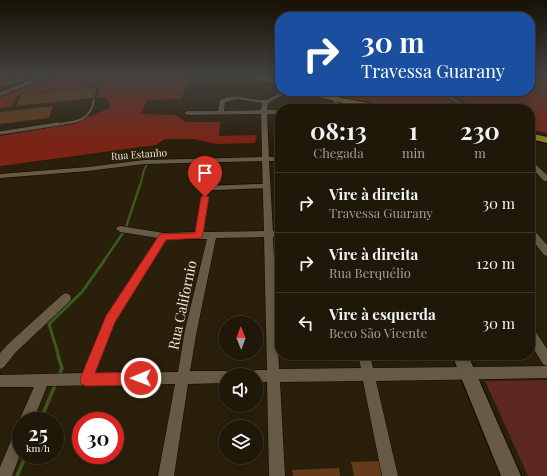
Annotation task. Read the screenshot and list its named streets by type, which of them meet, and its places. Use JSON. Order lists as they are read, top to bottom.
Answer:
{
  "streets": {
    "street": ["Rua Estanho", "Rua Californio"]
  },
  "north": "top",
  "page": {
    "turn": ["30 m", "Travessa Guarany"],
    "eta": [
      "08:13",
      "Chegada",
      "1",
      "min",
      "230",
      "m"
    ],
    "list": [
      {
        "name": "Vire à direita",
        "note": "Travessa Guarany",
        "value": "30 m"
      },
      {
        "name": "Vire à direita",
        "note": "Rua Berquélio",
        "value": "120 m"
      },
      {
        "name": "Vire à esquerda",
        "note": "Beco São Vicente",
        "value": "30 m"
      }
    ],
    "speed": "25 km/h",
    "limit": "30"
  }
}
